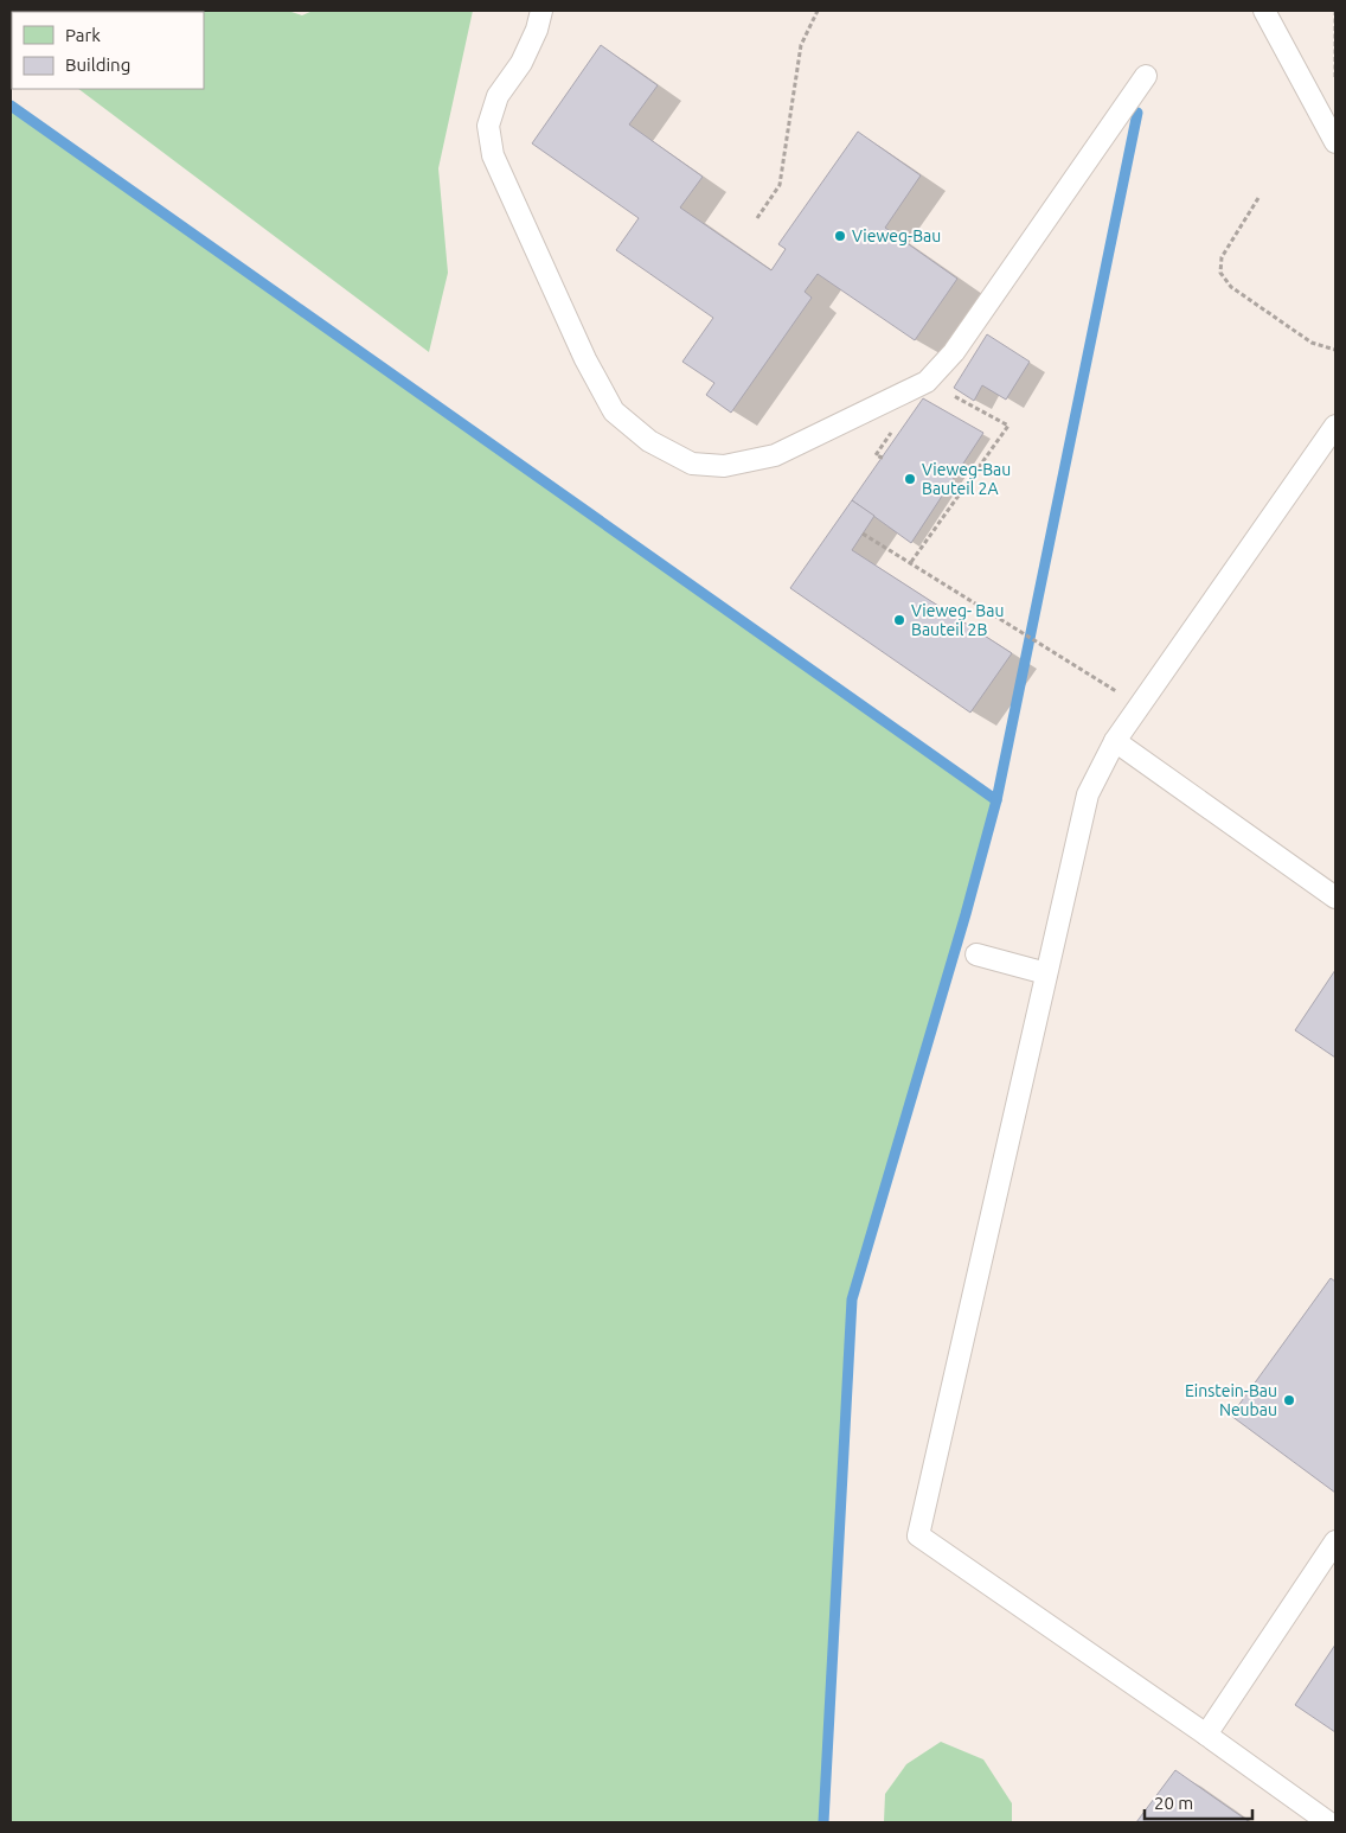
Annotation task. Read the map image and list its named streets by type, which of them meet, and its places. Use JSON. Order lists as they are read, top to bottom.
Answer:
{
  "places": [
    "Vieweg-Bau",
    "Vieweg-Bau Bauteil 2A",
    "Vieweg- Bau Bauteil 2B",
    "Einstein-Bau Neubau"
  ],
  "legend": ["Park", "Building"],
  "scale_bar": "20 m"
}
